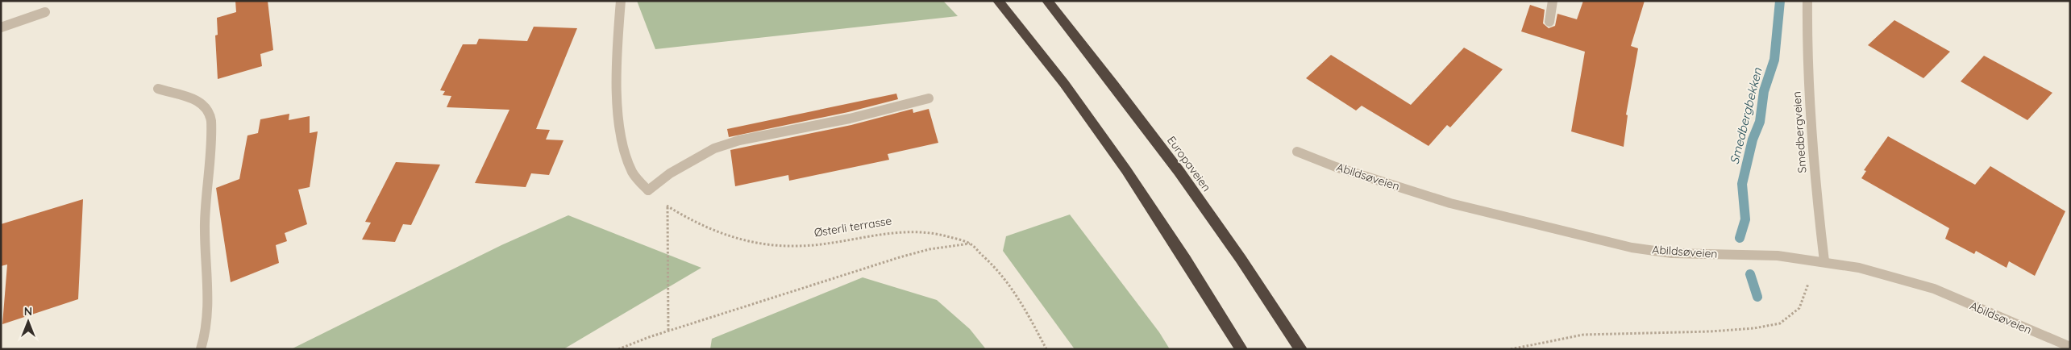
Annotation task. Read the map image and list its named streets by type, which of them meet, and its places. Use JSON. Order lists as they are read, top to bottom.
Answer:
{
  "streets": {
    "highway": ["Europaveien"],
    "street": ["Smedbergveien", "Abildsøveien"],
    "path": ["Østerli terrasse"]
  },
  "crossings": [
    ["Smedbergveien", "Abildsøveien"]
  ],
  "water": ["Smedbergbekken"],
  "north": "top"
}
